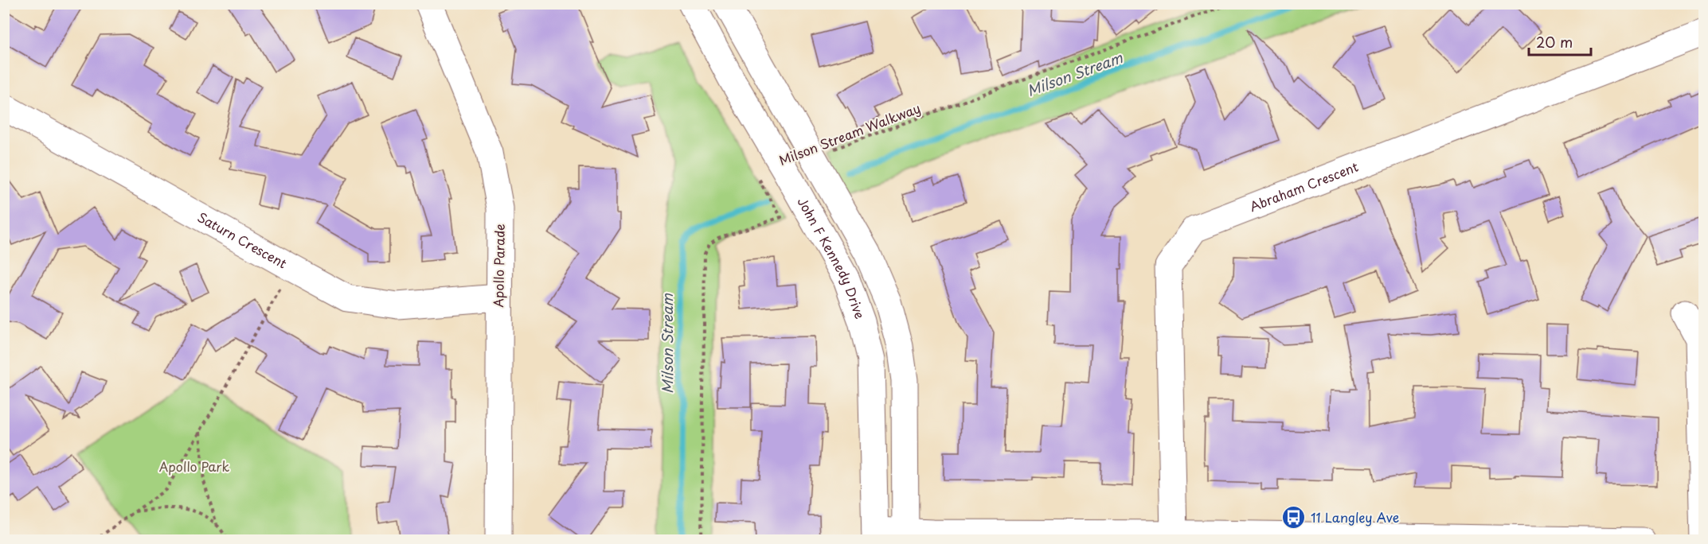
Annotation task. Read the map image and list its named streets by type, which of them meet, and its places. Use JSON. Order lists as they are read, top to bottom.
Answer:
{
  "streets": {
    "street": [
      "Abraham Crescent",
      "Saturn Crescent",
      "John F Kennedy Drive",
      "Apollo Parade"
    ],
    "path": ["Milson Stream Walkway"]
  },
  "crossings": [
    ["Milson Stream Walkway", "John F Kennedy Drive"],
    ["Saturn Crescent", "Apollo Parade"]
  ],
  "water": ["Milson Stream"],
  "parks": ["Apollo Park"],
  "places": {
    "bus stop": ["11 Langley Ave"]
  },
  "scale_bar": "20 m"
}
